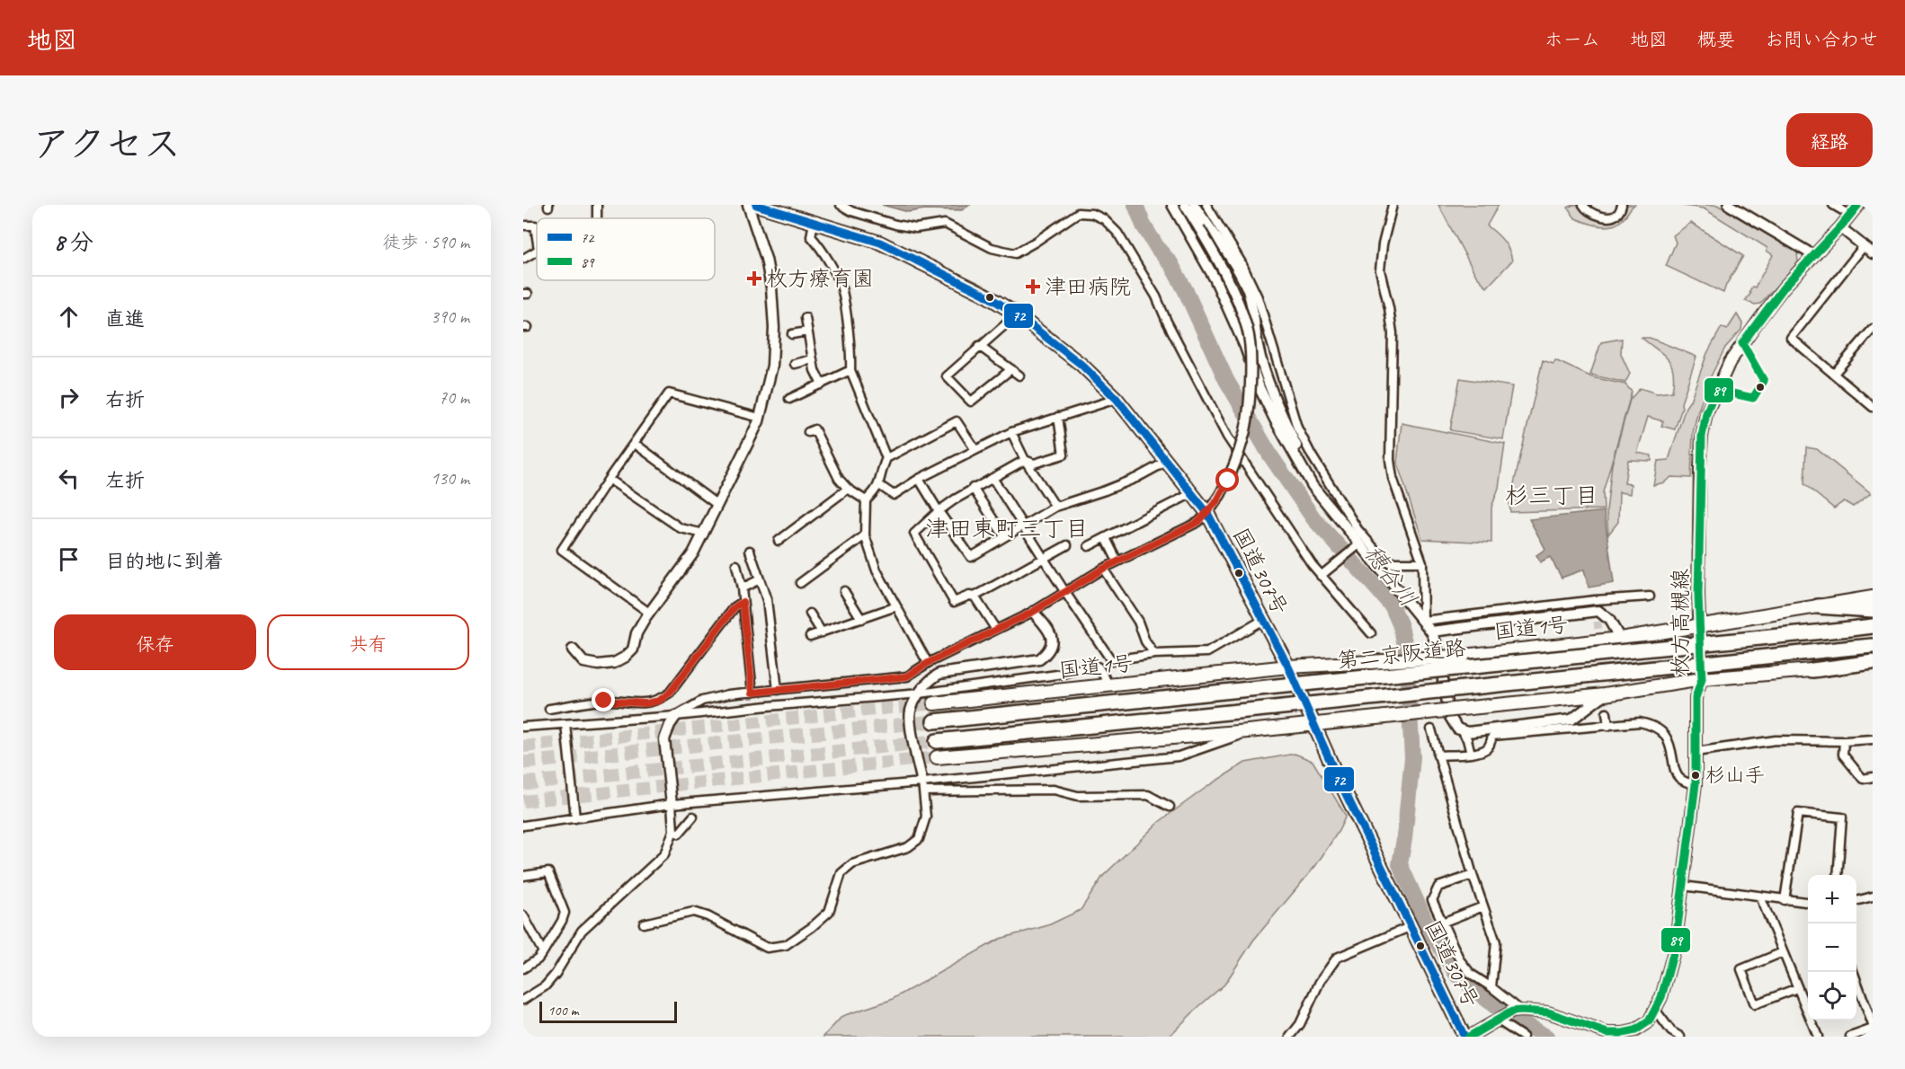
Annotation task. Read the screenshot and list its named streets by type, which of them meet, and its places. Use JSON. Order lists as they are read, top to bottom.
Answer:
{
  "streets": {
    "highway": ["国道307号", "国道1号", "第二京阪道路"],
    "main road": ["枚方高槻線"]
  },
  "crossings": [
    ["国道307号", "枚方高槻線"],
    ["国道307号", "国道1号"],
    ["枚方高槻線", "国道1号"]
  ],
  "districts": ["杉三丁目", "津田東町三丁目"],
  "water": ["穂谷川"],
  "places": {
    "health": ["枚方療育園", "津田病院"],
    "other": ["杉山手"]
  },
  "lines": ["transit line 72", "transit line 89"],
  "legend": ["72", "89"],
  "scale_bar": "100 m",
  "page": {
    "header": "地図",
    "nav": [
      "ホーム",
      "地図",
      "概要",
      "お問い合わせ"
    ],
    "title": "アクセス",
    "buttons": [
      "経路",
      ["保存", "共有"]
    ],
    "heading": ["8 分", "徒歩 · 590 m"],
    "list": [
      ["直進", "390 m"],
      ["右折", "70 m"],
      ["左折", "130 m"],
      "目的地に到着"
    ],
    "map_buttons": ["+", "−"],
    "scale": "100 m"
  }
}
